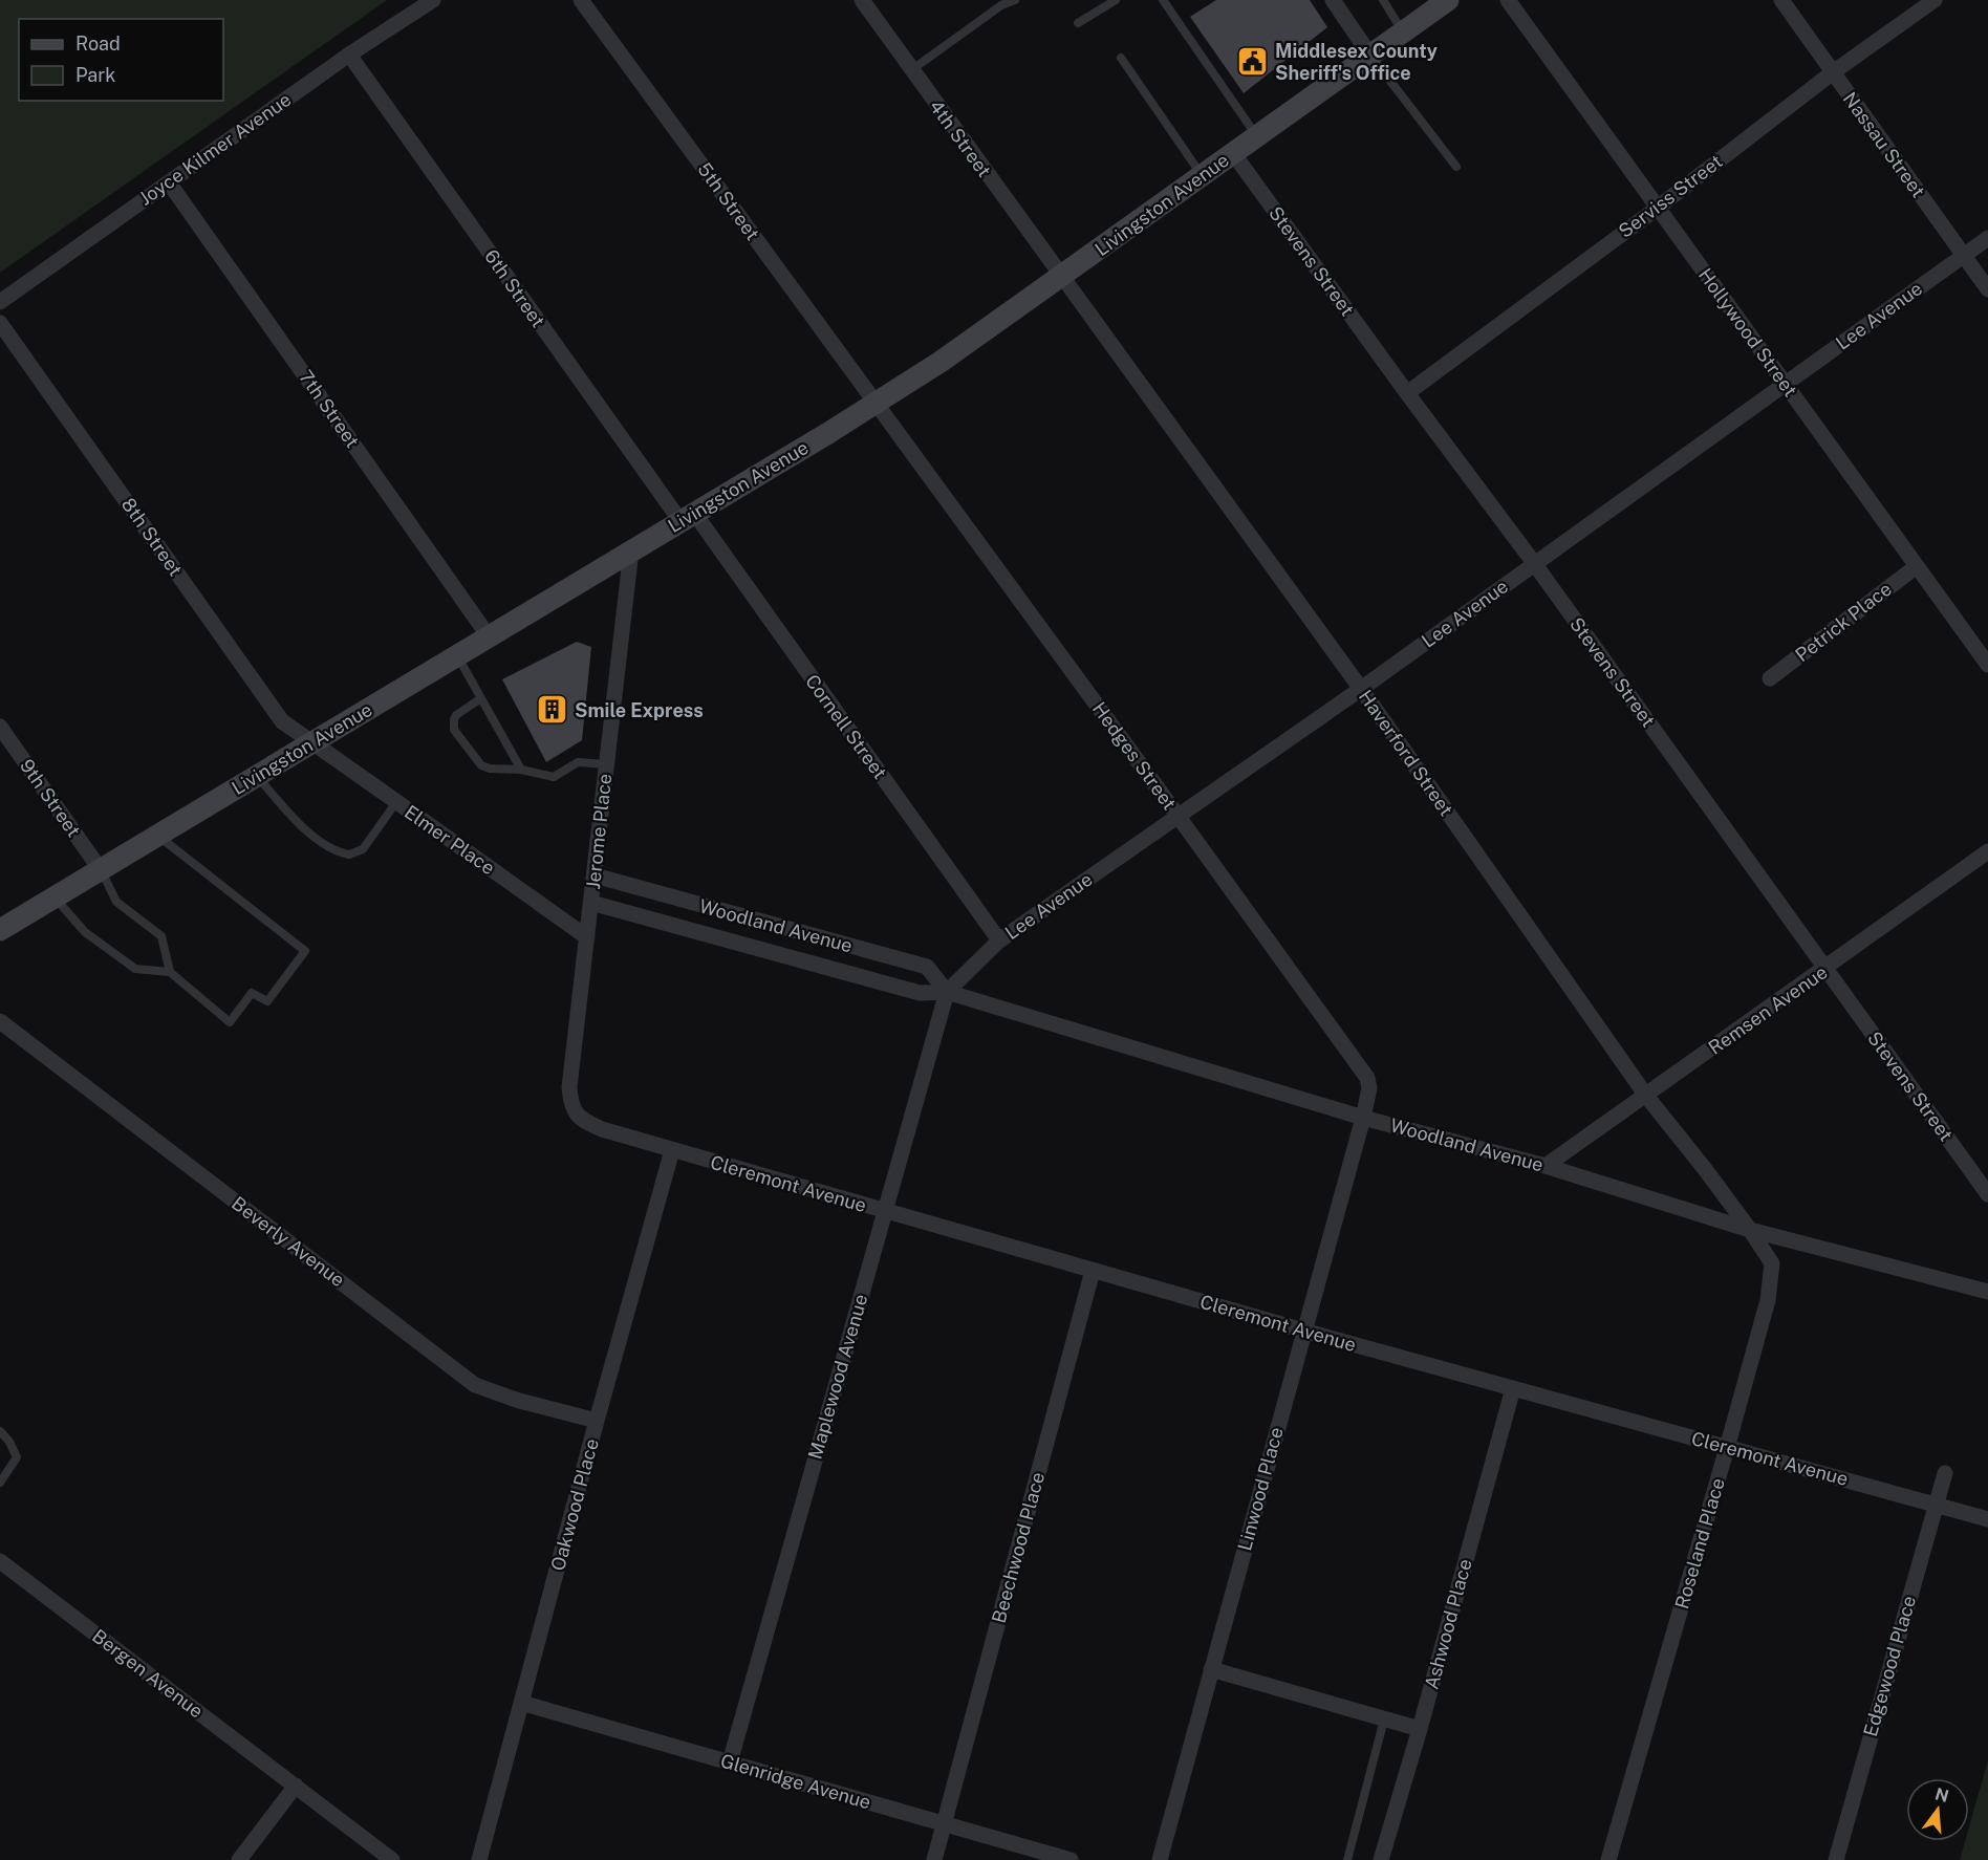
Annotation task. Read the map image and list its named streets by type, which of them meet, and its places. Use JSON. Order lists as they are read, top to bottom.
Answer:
{
  "streets": {
    "main road": ["Livingston Avenue"],
    "street": [
      "4th Street",
      "Nassau Street",
      "Joyce Kilmer Avenue",
      "Serviss Street",
      "5th Street",
      "Stevens Street",
      "6th Street",
      "Lee Avenue",
      "Hollywood Street",
      "7th Street",
      "8th Street",
      "Petrick Place",
      "Cornell Street",
      "Haverford Street",
      "Hedges Street",
      "9th Street",
      "Jerome Place",
      "Elmer Place",
      "Woodland Avenue",
      "Remsen Avenue",
      "Cleremont Avenue",
      "Beverly Avenue",
      "Maplewood Avenue",
      "Linwood Place",
      "Oakwood Place",
      "Roseland Place",
      "Beechwood Place",
      "Ashwood Place",
      "Edgewood Place",
      "Bergen Avenue",
      "Glenridge Avenue"
    ]
  },
  "crossings": [
    ["4th Street", "Livingston Avenue"],
    ["4th Street", "Haverford Street"],
    ["Nassau Street", "Serviss Street"],
    ["Nassau Street", "Lee Avenue"],
    ["Joyce Kilmer Avenue", "6th Street"],
    ["Joyce Kilmer Avenue", "7th Street"],
    ["Serviss Street", "Stevens Street"],
    ["Serviss Street", "Hollywood Street"],
    ["5th Street", "Livingston Avenue"],
    ["5th Street", "Hedges Street"],
    ["Livingston Avenue", "Stevens Street"],
    ["Livingston Avenue", "6th Street"],
    ["Livingston Avenue", "7th Street"],
    ["Livingston Avenue", "8th Street"],
    ["Livingston Avenue", "Cornell Street"],
    ["Livingston Avenue", "Haverford Street"],
    ["Livingston Avenue", "Hedges Street"],
    ["Livingston Avenue", "9th Street"],
    ["Livingston Avenue", "Jerome Place"],
    ["Livingston Avenue", "Elmer Place"],
    ["Stevens Street", "Lee Avenue"],
    ["Stevens Street", "Remsen Avenue"],
    ["6th Street", "Cornell Street"],
    ["Lee Avenue", "Hollywood Street"],
    ["Lee Avenue", "Cornell Street"],
    ["Lee Avenue", "Haverford Street"],
    ["Lee Avenue", "Hedges Street"],
    ["Lee Avenue", "Woodland Avenue"],
    ["Lee Avenue", "Maplewood Avenue"],
    ["Hollywood Street", "Petrick Place"],
    ["8th Street", "Elmer Place"],
    ["Haverford Street", "Woodland Avenue"],
    ["Haverford Street", "Remsen Avenue"],
    ["Haverford Street", "Roseland Place"],
    ["Hedges Street", "Woodland Avenue"],
    ["Hedges Street", "Linwood Place"],
    ["Jerome Place", "Elmer Place"],
    ["Jerome Place", "Woodland Avenue"],
    ["Jerome Place", "Cleremont Avenue"],
    ["Woodland Avenue", "Remsen Avenue"],
    ["Woodland Avenue", "Maplewood Avenue"],
    ["Woodland Avenue", "Linwood Place"],
    ["Woodland Avenue", "Roseland Place"],
    ["Cleremont Avenue", "Maplewood Avenue"],
    ["Cleremont Avenue", "Linwood Place"],
    ["Cleremont Avenue", "Oakwood Place"],
    ["Cleremont Avenue", "Roseland Place"],
    ["Cleremont Avenue", "Beechwood Place"],
    ["Cleremont Avenue", "Ashwood Place"],
    ["Cleremont Avenue", "Edgewood Place"],
    ["Beverly Avenue", "Oakwood Place"],
    ["Maplewood Avenue", "Glenridge Avenue"],
    ["Oakwood Place", "Glenridge Avenue"],
    ["Beechwood Place", "Glenridge Avenue"]
  ],
  "places": {
    "public building": ["Middlesex County Sheriff's Office"],
    "building": ["Smile Express"]
  },
  "legend": ["Road", "Park"],
  "north": "top"
}
